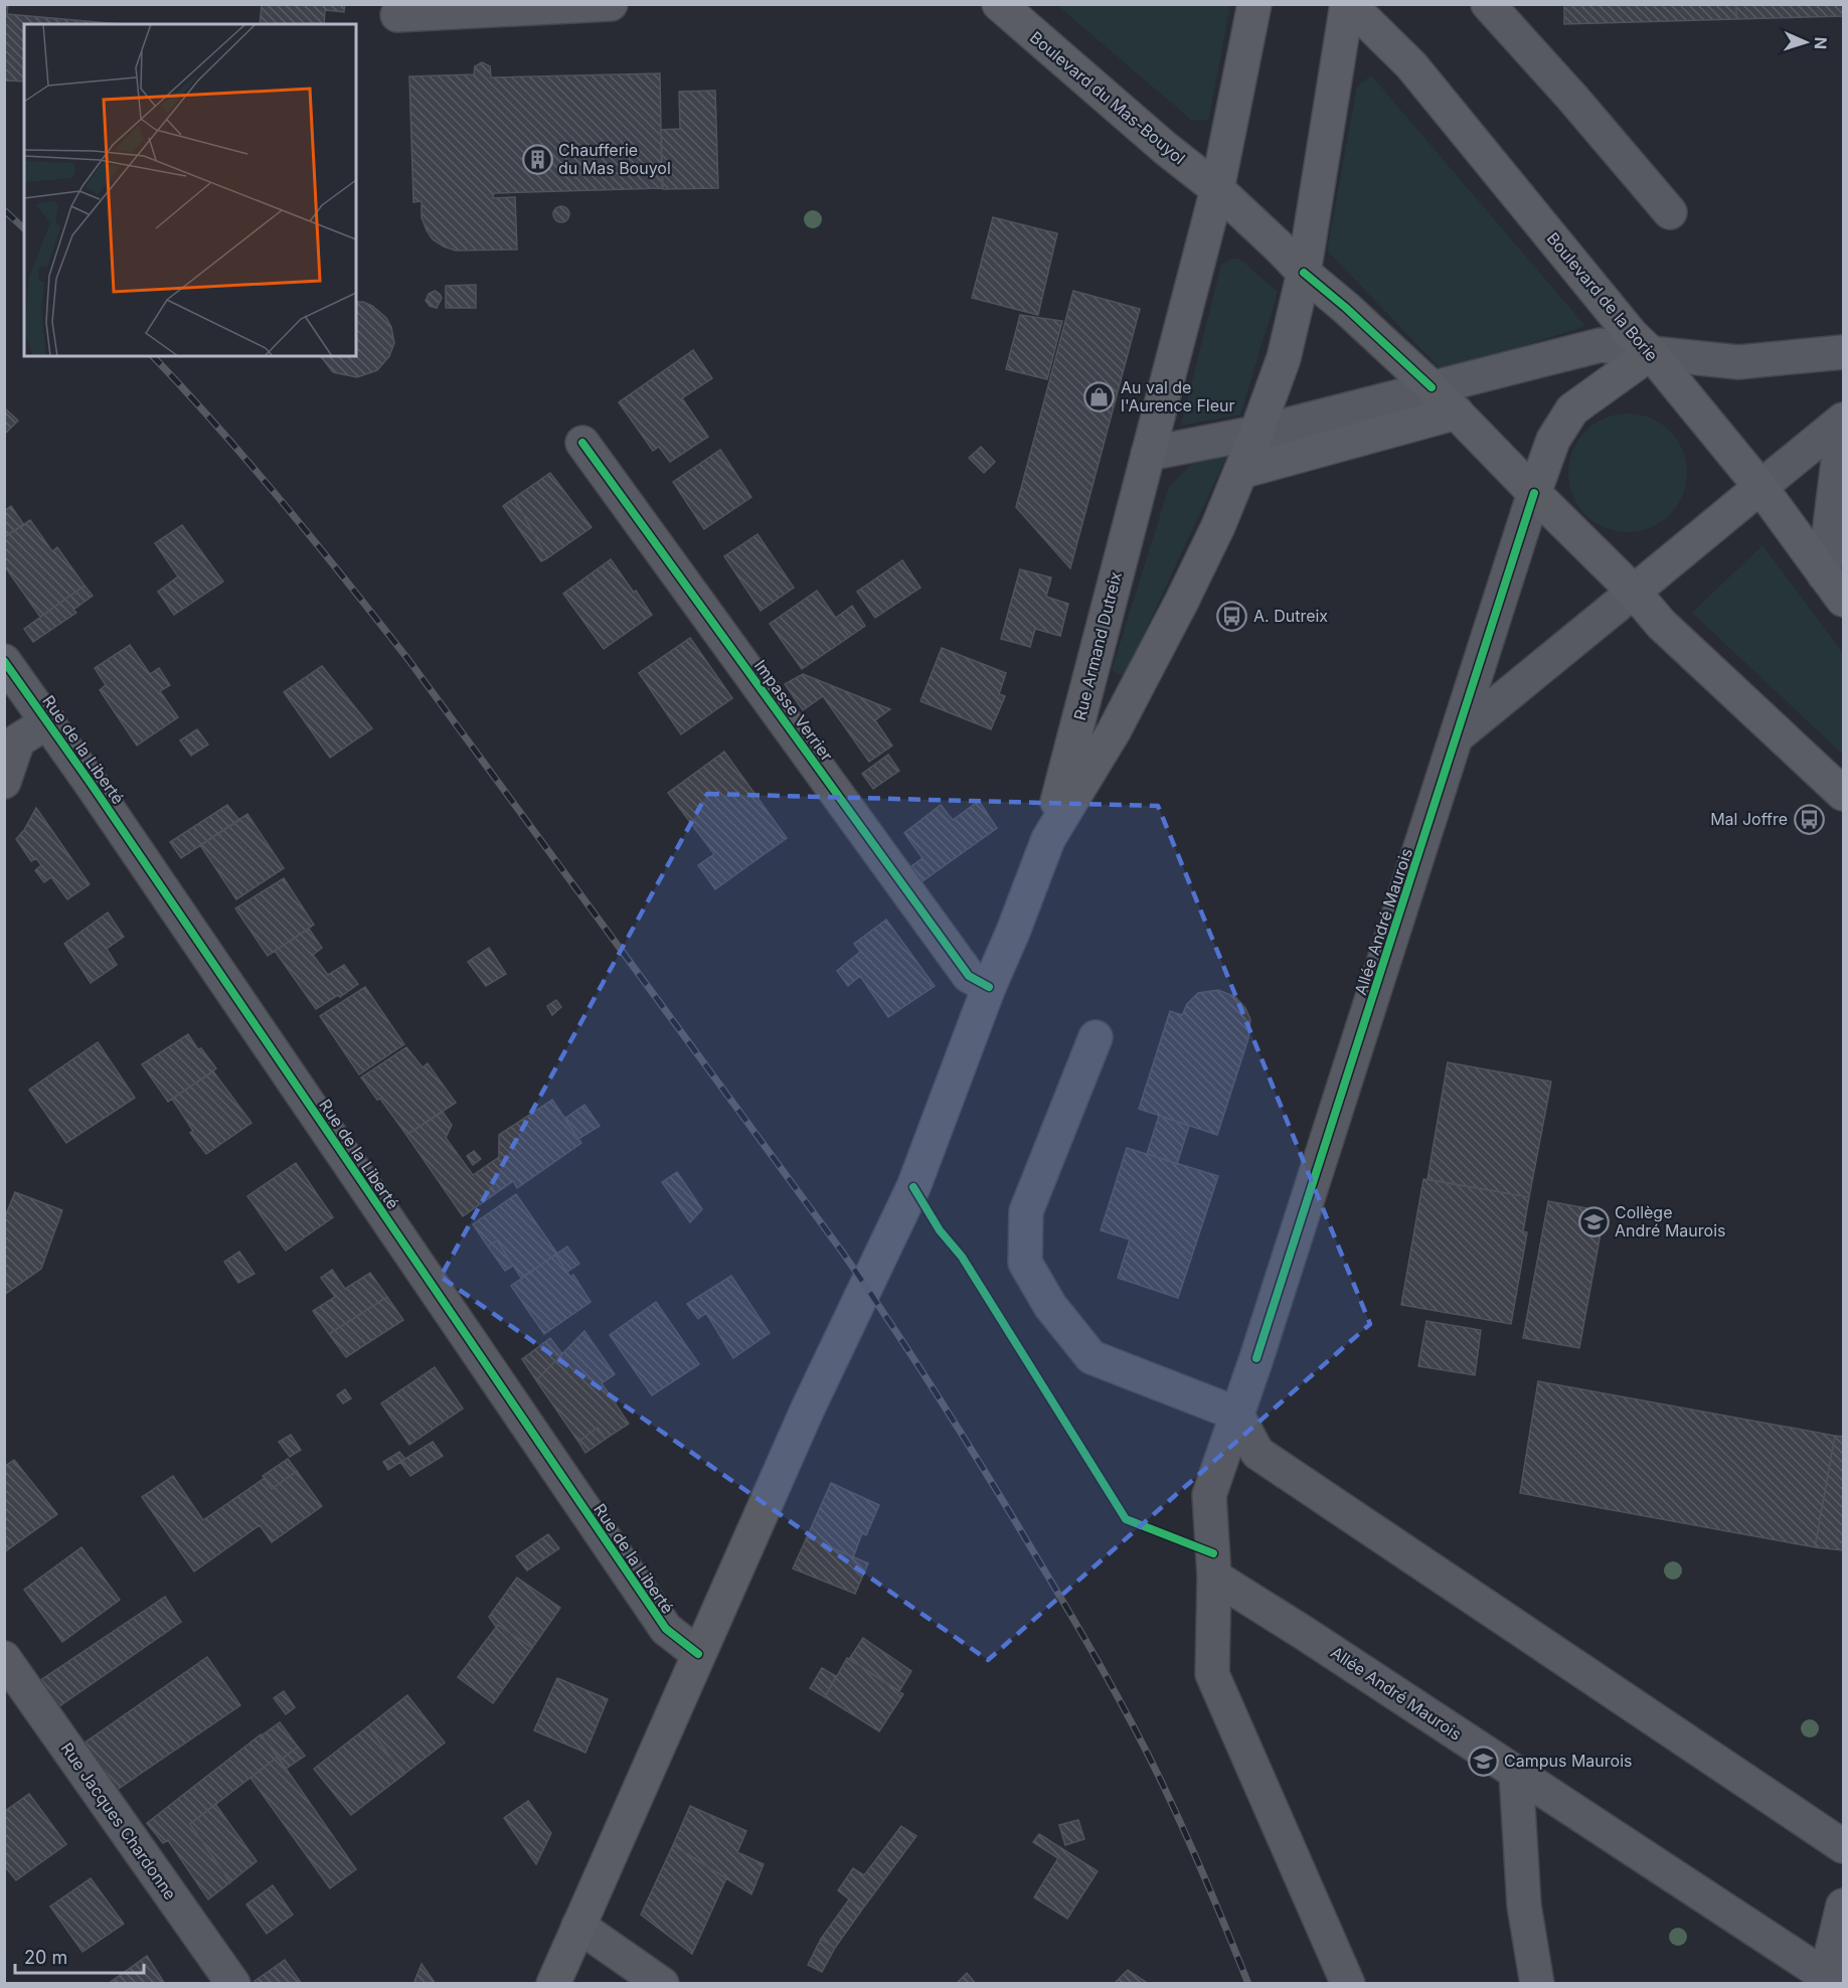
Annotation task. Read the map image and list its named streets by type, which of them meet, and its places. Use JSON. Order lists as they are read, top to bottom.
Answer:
{
  "streets": {
    "main road": [
      "Boulevard du Mas-Bouyol",
      "Boulevard de la Borie",
      "Rue Armand Dutreix",
      "Allée André Maurois"
    ],
    "street": ["Impasse Verrier", "Rue de la Liberté", "Rue Jacques Chardonne"]
  },
  "crossings": [
    ["Boulevard du Mas-Bouyol", "Rue Armand Dutreix"],
    ["Boulevard de la Borie", "Allée André Maurois"]
  ],
  "places": {
    "building": ["Chaufferie du Mas Bouyol"],
    "shop": ["Au val de l'Aurence Fleur"],
    "bus stop": ["A. Dutreix", "Mal Joffre"],
    "school or university": ["Collège André Maurois", "Campus Maurois"]
  },
  "scale_bar": "20 m",
  "north": "right"
}
